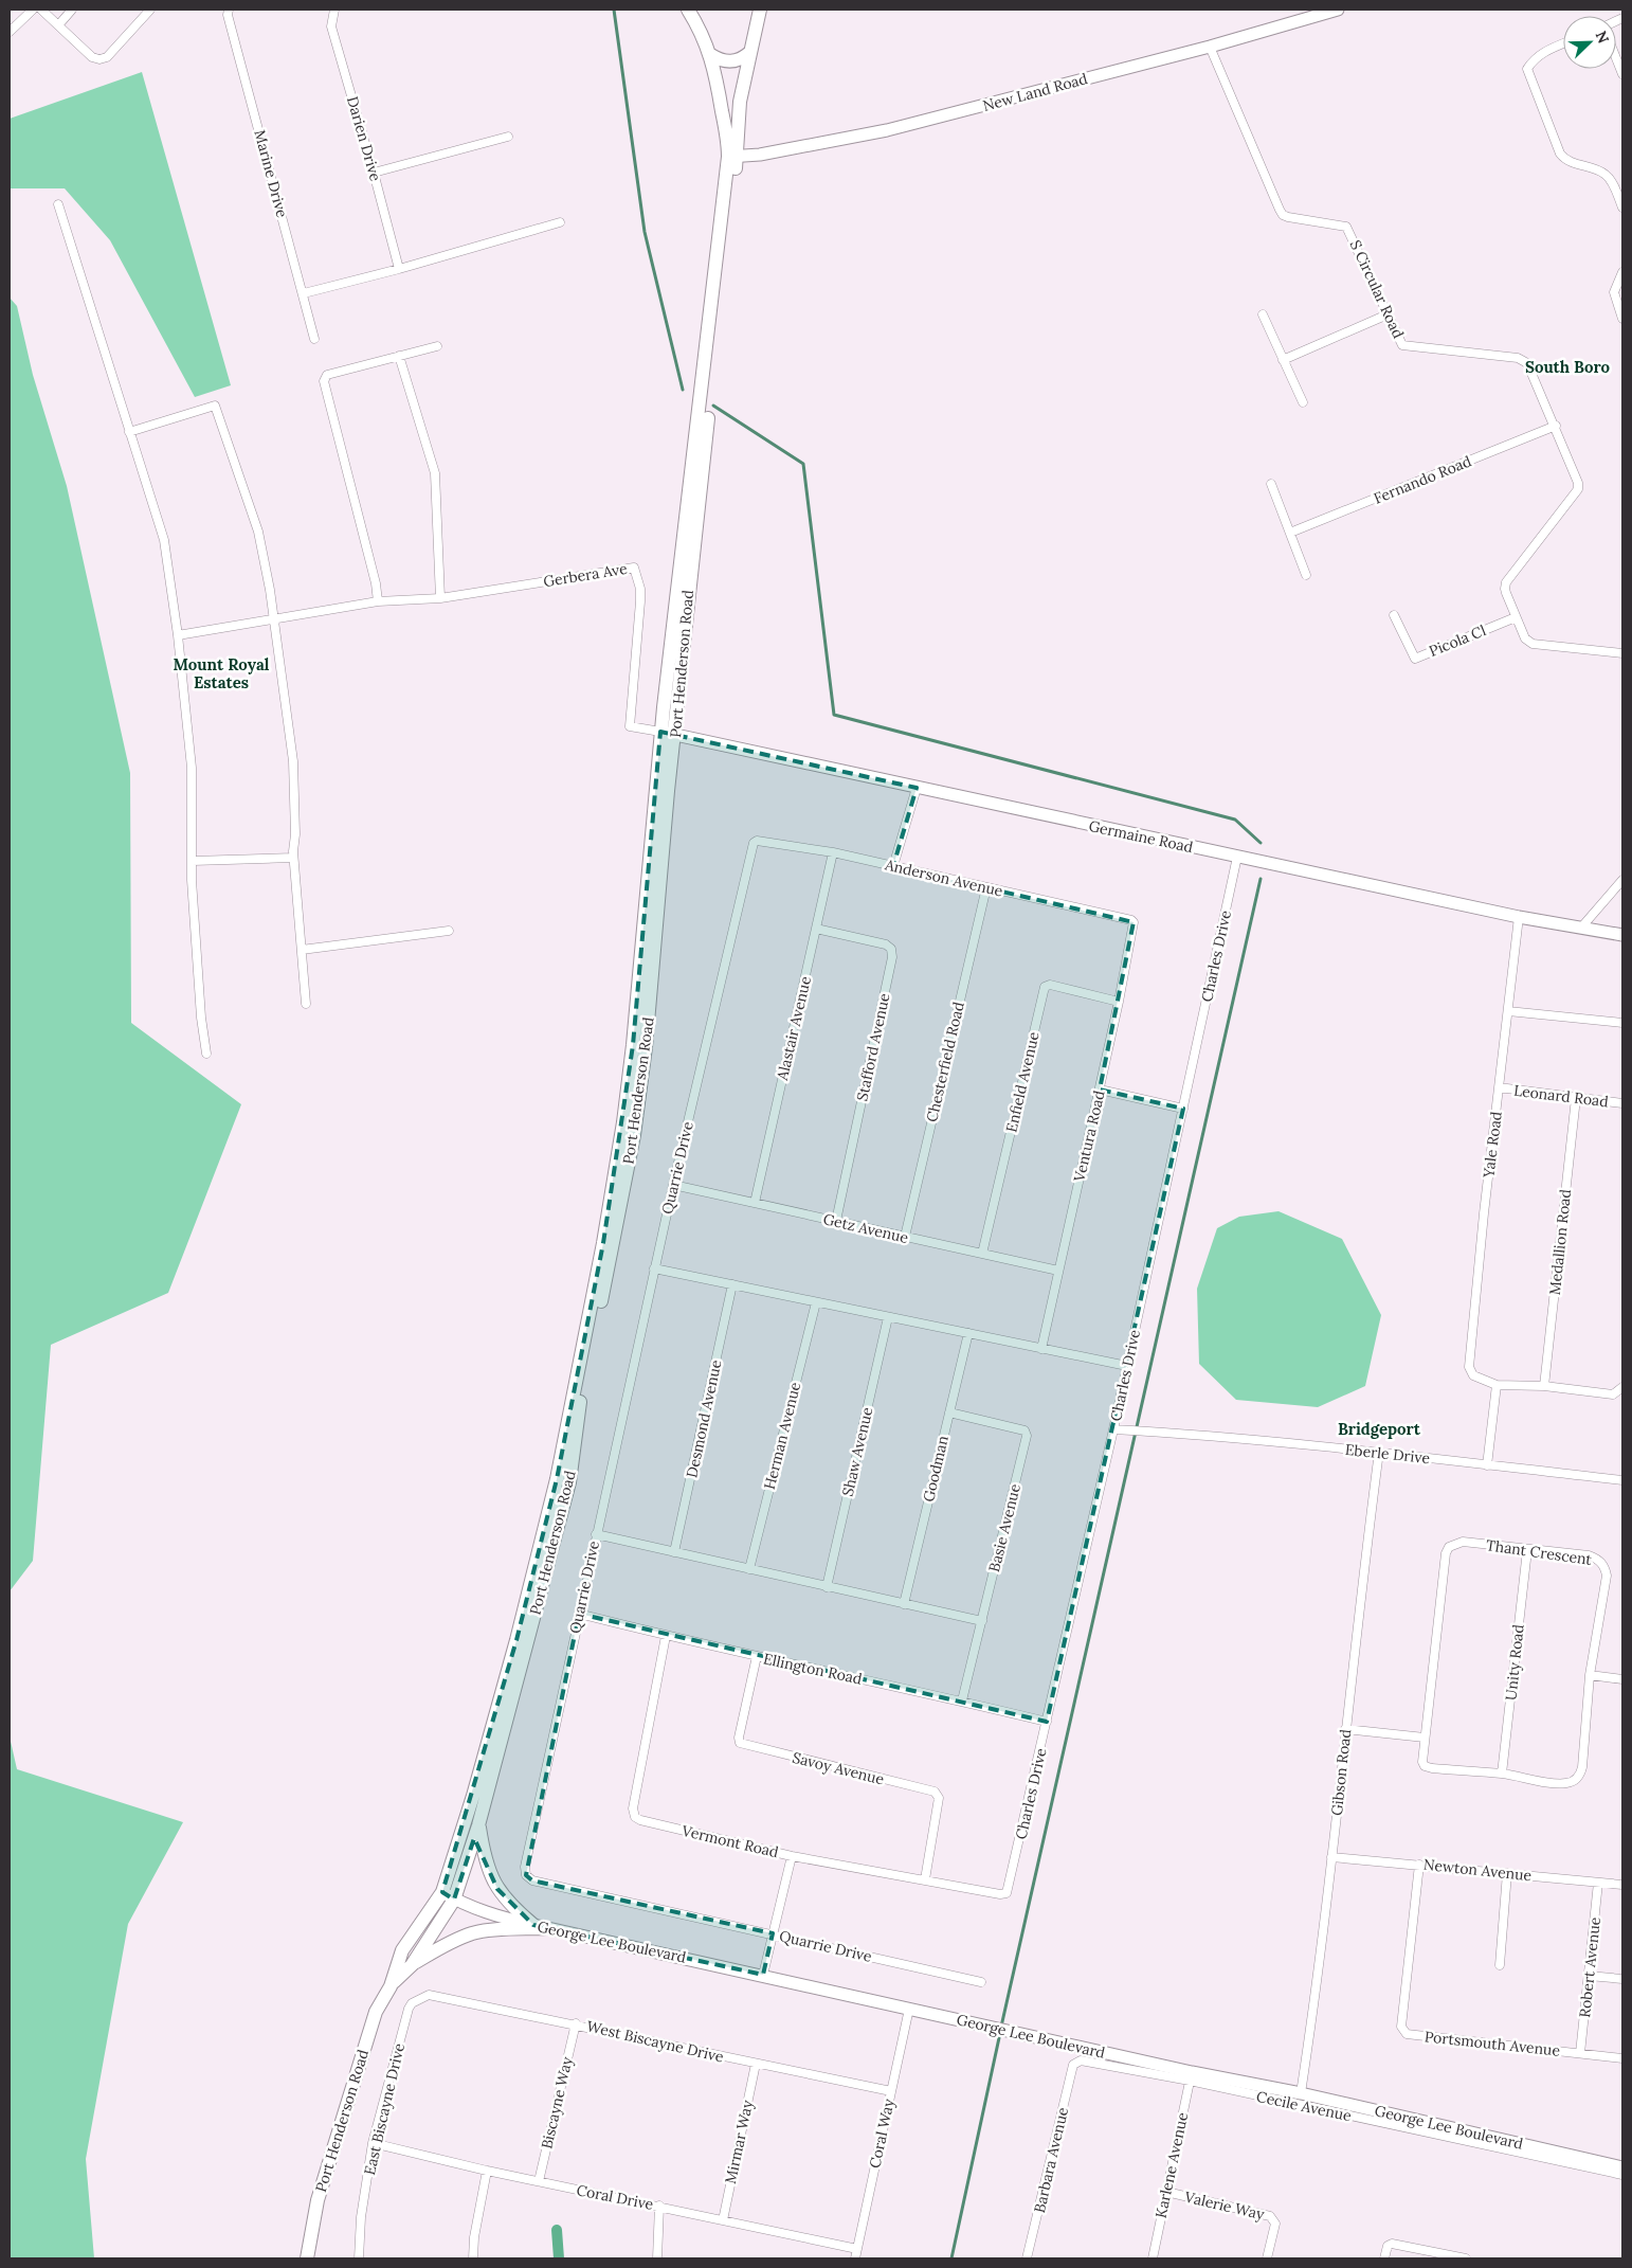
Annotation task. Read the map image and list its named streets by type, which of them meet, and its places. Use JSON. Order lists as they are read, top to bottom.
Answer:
{
  "streets": {
    "main road": ["Port Henderson Road"],
    "street": [
      "New Land Road",
      "Darien Drive",
      "Marine Drive",
      "S Circular Road",
      "Fernando Road",
      "Gerbera Ave",
      "Picola Cl",
      "Germaine Road",
      "Anderson Avenue",
      "Charles Drive",
      "Alastair Avenue",
      "Stafford Avenue",
      "Chesterfield Road",
      "Enfield Avenue",
      "Leonard Road",
      "Ventura Road",
      "Yale Road",
      "Quarrie Drive",
      "Getz Avenue",
      "Medallion Road",
      "Desmond Avenue",
      "Herman Avenue",
      "Shaw Avenue",
      "Eberle Drive",
      "Goodman",
      "Basie Avenue",
      "Thant Crescent",
      "Unity Road",
      "Ellington Road",
      "Savoy Avenue",
      "Gibson Road",
      "Vermont Road",
      "Newton Avenue",
      "George Lee Boulevard",
      "Robert Avenue",
      "West Biscayne Drive",
      "Portsmouth Avenue",
      "Biscayne Way",
      "Cecile Avenue",
      "East Biscayne Drive",
      "Coral Way",
      "Mirmar Way",
      "Barbara Avenue",
      "Karlene Avenue",
      "Coral Drive",
      "Valerie Way"
    ]
  },
  "crossings": [
    ["New Land Road", "S Circular Road"],
    ["New Land Road", "Port Henderson Road"],
    ["S Circular Road", "Fernando Road"],
    ["S Circular Road", "Picola Cl"],
    ["Gerbera Ave", "Port Henderson Road"],
    ["Gerbera Ave", "Germaine Road"],
    ["Port Henderson Road", "Germaine Road"],
    ["Port Henderson Road", "George Lee Boulevard"],
    ["Germaine Road", "Charles Drive"],
    ["Germaine Road", "Yale Road"],
    ["Anderson Avenue", "Alastair Avenue"],
    ["Anderson Avenue", "Chesterfield Road"],
    ["Anderson Avenue", "Ventura Road"],
    ["Anderson Avenue", "Quarrie Drive"],
    ["Charles Drive", "Eberle Drive"],
    ["Charles Drive", "Ellington Road"],
    ["Charles Drive", "Vermont Road"],
    ["Alastair Avenue", "Stafford Avenue"],
    ["Alastair Avenue", "Getz Avenue"],
    ["Stafford Avenue", "Getz Avenue"],
    ["Chesterfield Road", "Getz Avenue"],
    ["Enfield Avenue", "Ventura Road"],
    ["Enfield Avenue", "Getz Avenue"],
    ["Leonard Road", "Yale Road"],
    ["Leonard Road", "Medallion Road"],
    ["Ventura Road", "Getz Avenue"],
    ["Quarrie Drive", "Getz Avenue"],
    ["Quarrie Drive", "Ellington Road"],
    ["Eberle Drive", "Gibson Road"],
    ["Goodman", "Basie Avenue"],
    ["Basie Avenue", "Ellington Road"],
    ["Thant Crescent", "Unity Road"],
    ["Ellington Road", "Savoy Avenue"],
    ["Ellington Road", "Vermont Road"],
    ["Savoy Avenue", "Vermont Road"],
    ["Gibson Road", "Newton Avenue"],
    ["Gibson Road", "George Lee Boulevard"],
    ["Newton Avenue", "Robert Avenue"],
    ["Newton Avenue", "Portsmouth Avenue"],
    ["George Lee Boulevard", "Cecile Avenue"],
    ["George Lee Boulevard", "Coral Way"],
    ["George Lee Boulevard", "Karlene Avenue"],
    ["Robert Avenue", "Portsmouth Avenue"],
    ["West Biscayne Drive", "Biscayne Way"],
    ["West Biscayne Drive", "East Biscayne Drive"],
    ["West Biscayne Drive", "Coral Way"],
    ["West Biscayne Drive", "Mirmar Way"],
    ["Biscayne Way", "Coral Drive"],
    ["Cecile Avenue", "Barbara Avenue"],
    ["Cecile Avenue", "Karlene Avenue"],
    ["East Biscayne Drive", "Coral Drive"],
    ["Coral Way", "Coral Drive"],
    ["Mirmar Way", "Coral Drive"],
    ["Karlene Avenue", "Valerie Way"]
  ],
  "districts": ["South Boro", "Mount Royal Estates", "Bridgeport"],
  "north": "top right"
}
